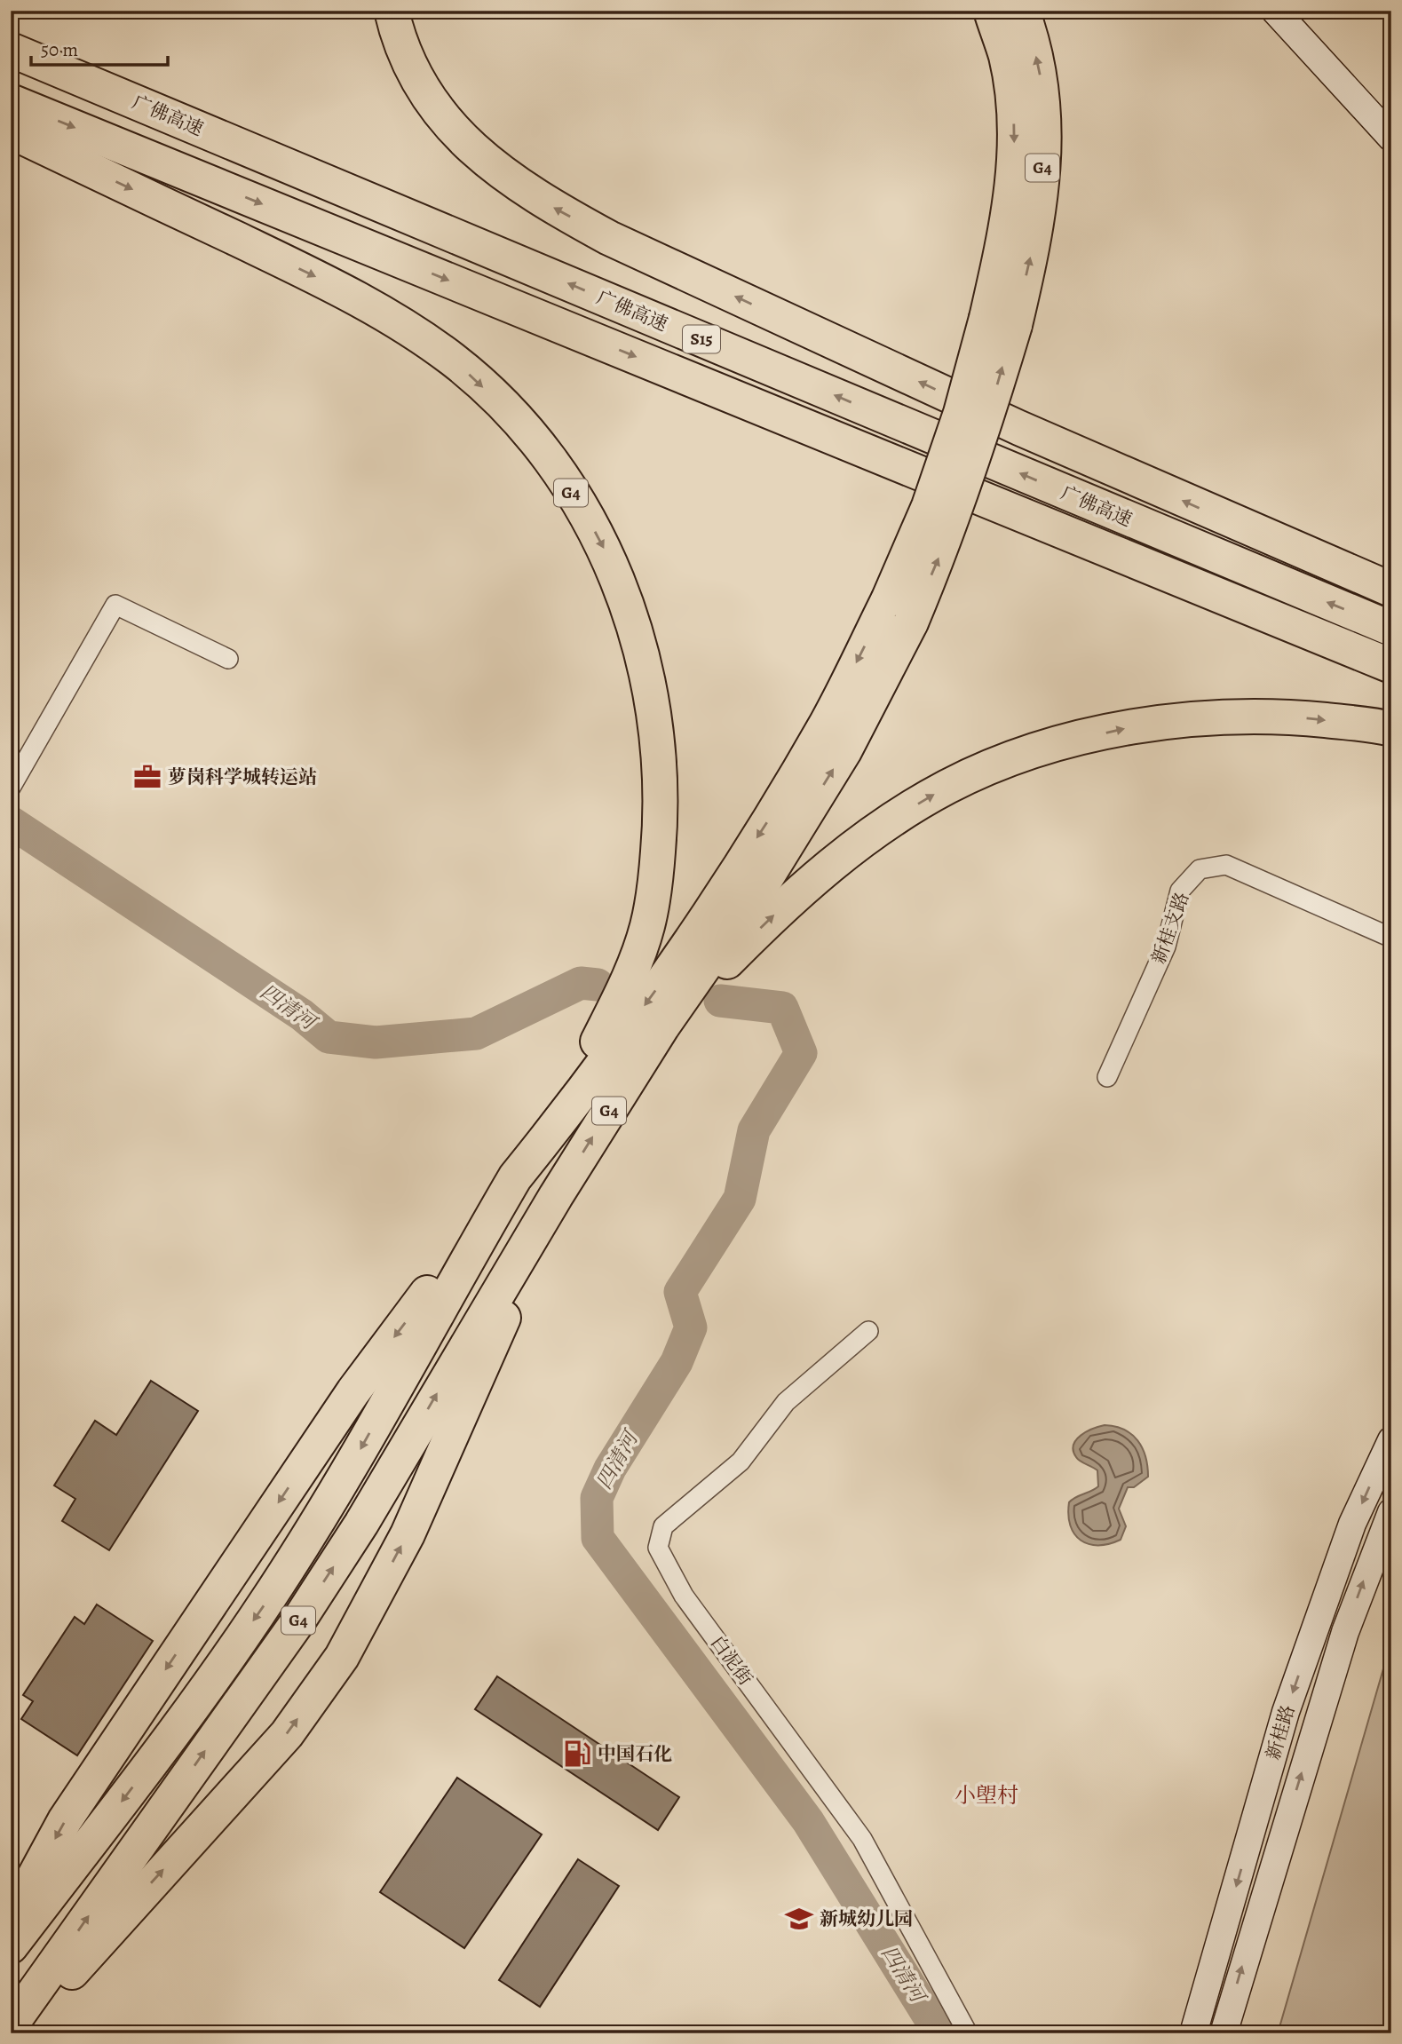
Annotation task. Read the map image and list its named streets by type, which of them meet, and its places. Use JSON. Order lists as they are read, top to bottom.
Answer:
{
  "streets": {
    "highway": ["广佛高速", "G4", "S15"],
    "street": ["新桂支路", "白泥街", "新桂路"]
  },
  "districts": ["小塱村"],
  "water": ["四清河"],
  "places": {
    "office": ["萝岗科学城转运站"],
    "fuel station": ["中国石化"],
    "school or university": ["新城幼儿园"]
  },
  "scale_bar": "50 m"
}
